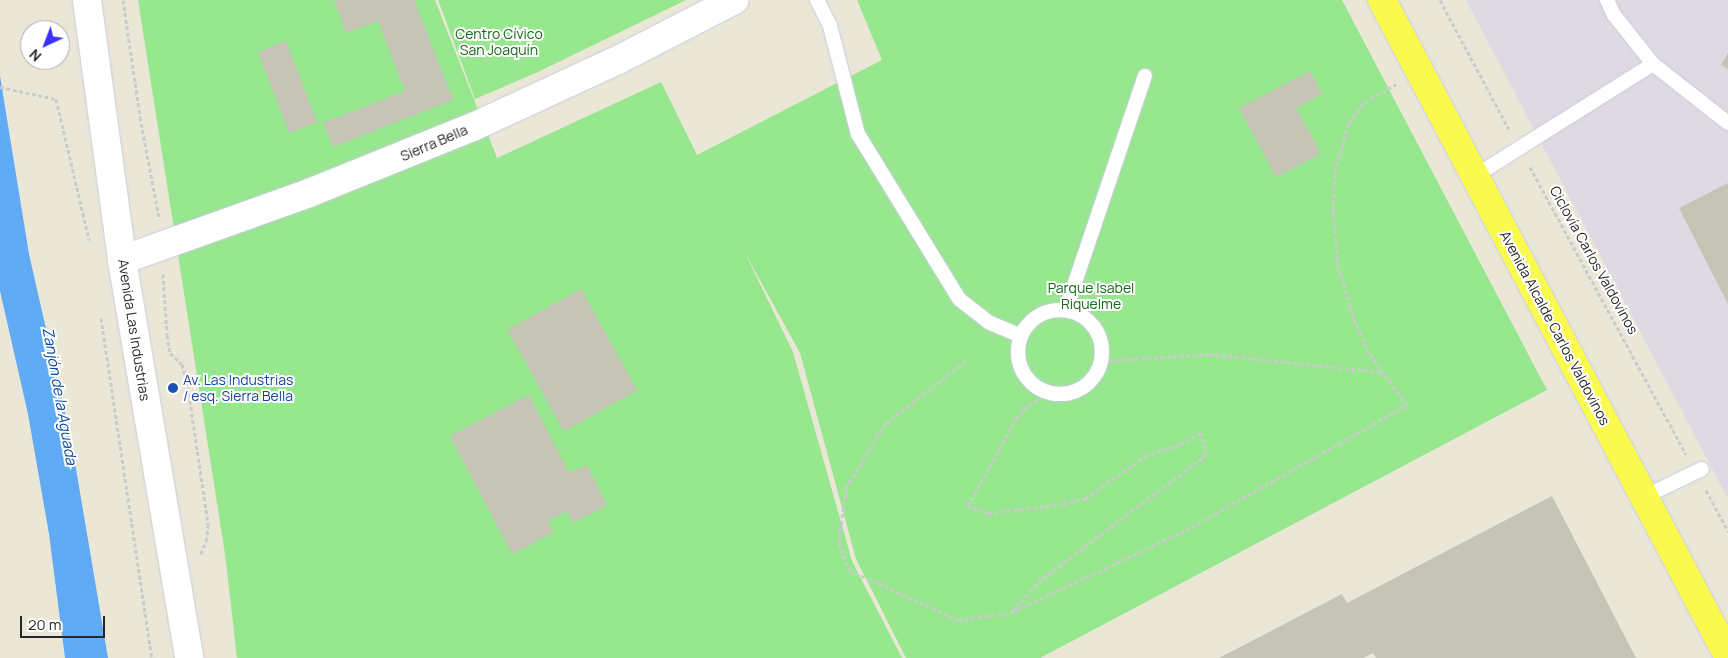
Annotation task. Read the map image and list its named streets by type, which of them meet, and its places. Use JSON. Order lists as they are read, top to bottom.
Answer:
{
  "streets": {
    "main road": ["Sierra Bella", "Avenida Alcalde Carlos Valdovinos", "Avenida Las Industrias"],
    "path": ["Ciclovía Carlos Valdovinos"]
  },
  "crossings": [
    ["Sierra Bella", "Avenida Las Industrias"]
  ],
  "water": ["Zanjón de la Aguada"],
  "parks": ["Centro Cívico San Joaquín", "Parque Isabel Riquelme"],
  "places": ["Av. Las Industrias / esq. Sierra Bella"],
  "scale_bar": "20 m",
  "north": "bottom left"
}
